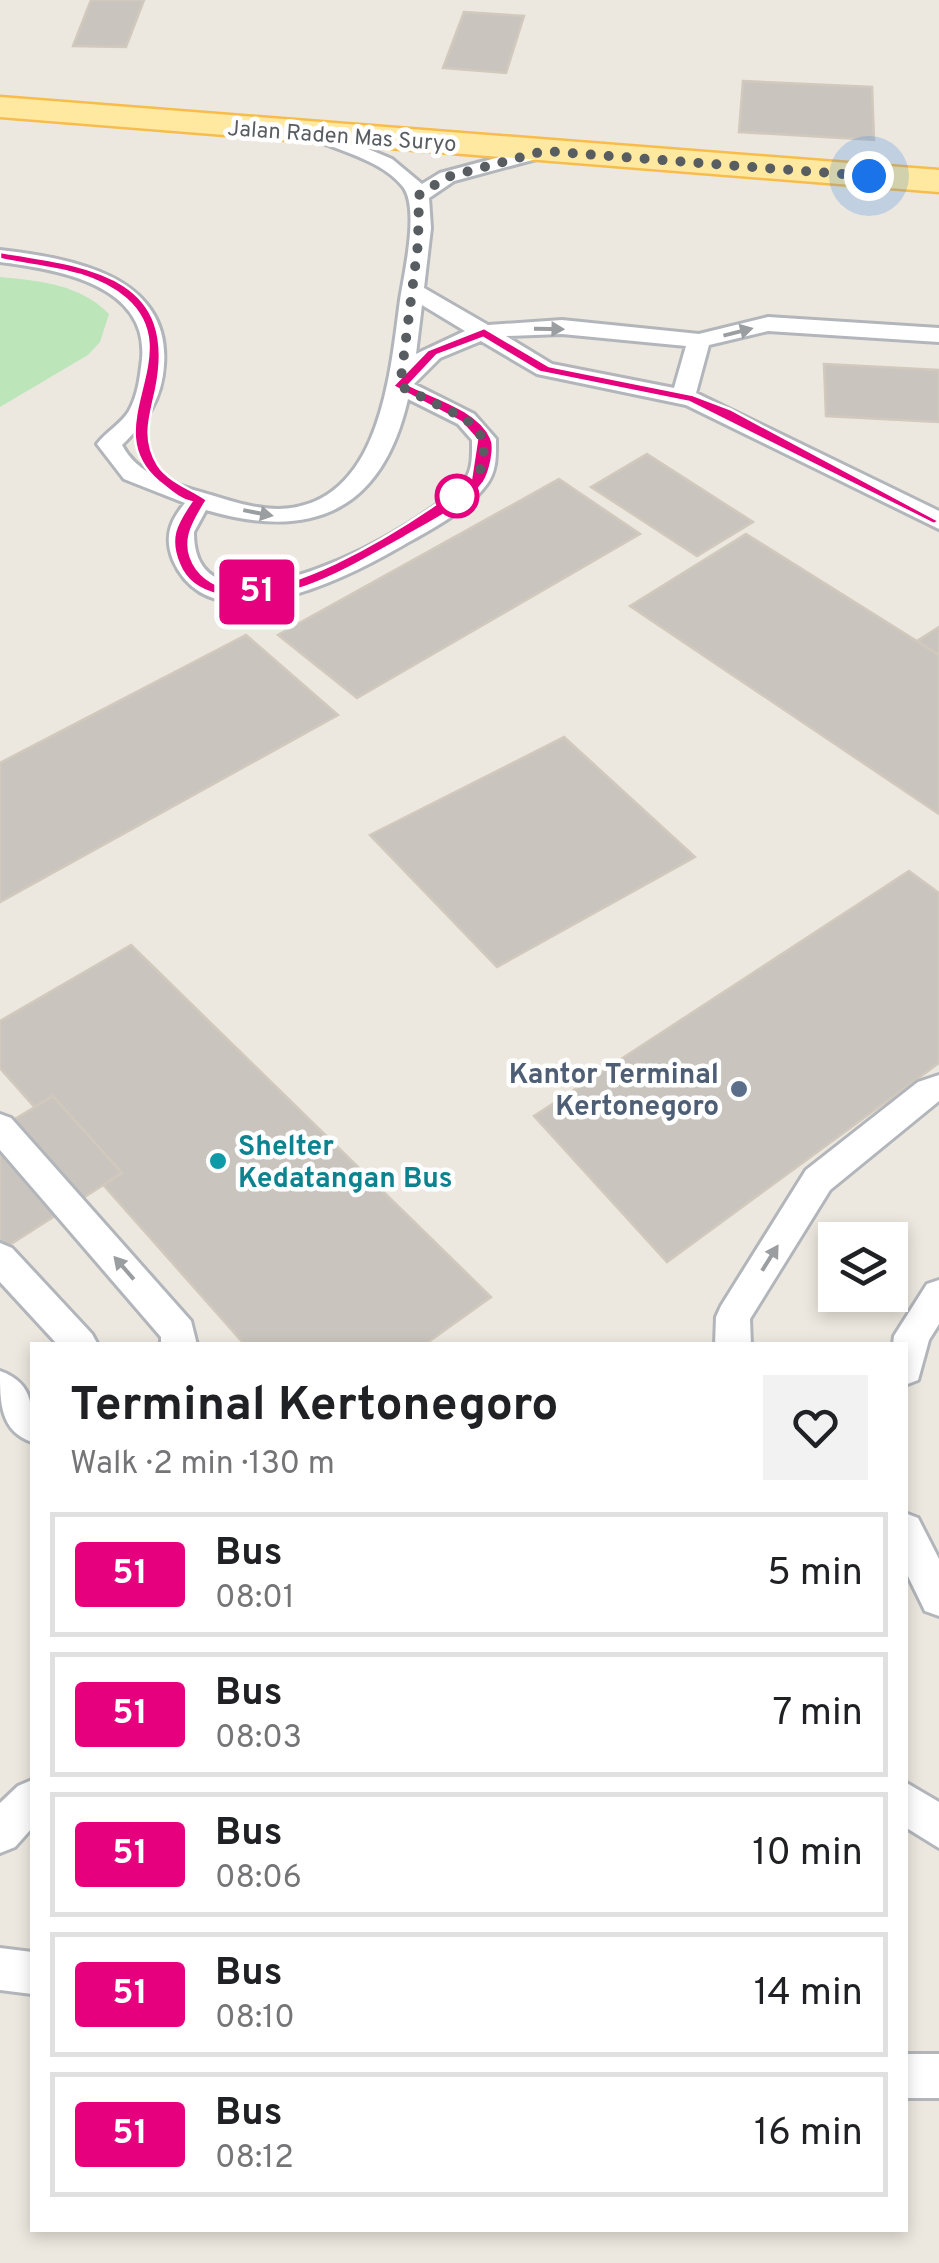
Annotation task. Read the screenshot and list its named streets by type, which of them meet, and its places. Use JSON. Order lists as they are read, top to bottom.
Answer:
{
  "streets": {
    "main road": ["Jalan Raden Mas Suryo"]
  },
  "places": ["Kantor Terminal Kertonegoro", "Shelter Kedatangan Bus"],
  "lines": ["bus line 51"],
  "page": {
    "on_map": "51",
    "heading": ["Terminal Kertonegoro", "Walk · 2 min · 130 m"],
    "list": [
      {
        "mark": "51",
        "name": "Bus",
        "note": "08:01",
        "value": "5 min"
      },
      {
        "mark": "51",
        "name": "Bus",
        "note": "08:03",
        "value": "7 min"
      },
      {
        "mark": "51",
        "name": "Bus",
        "note": "08:06",
        "value": "10 min"
      },
      {
        "mark": "51",
        "name": "Bus",
        "note": "08:10",
        "value": "14 min"
      },
      {
        "mark": "51",
        "name": "Bus",
        "note": "08:12",
        "value": "16 min"
      }
    ]
  }
}
